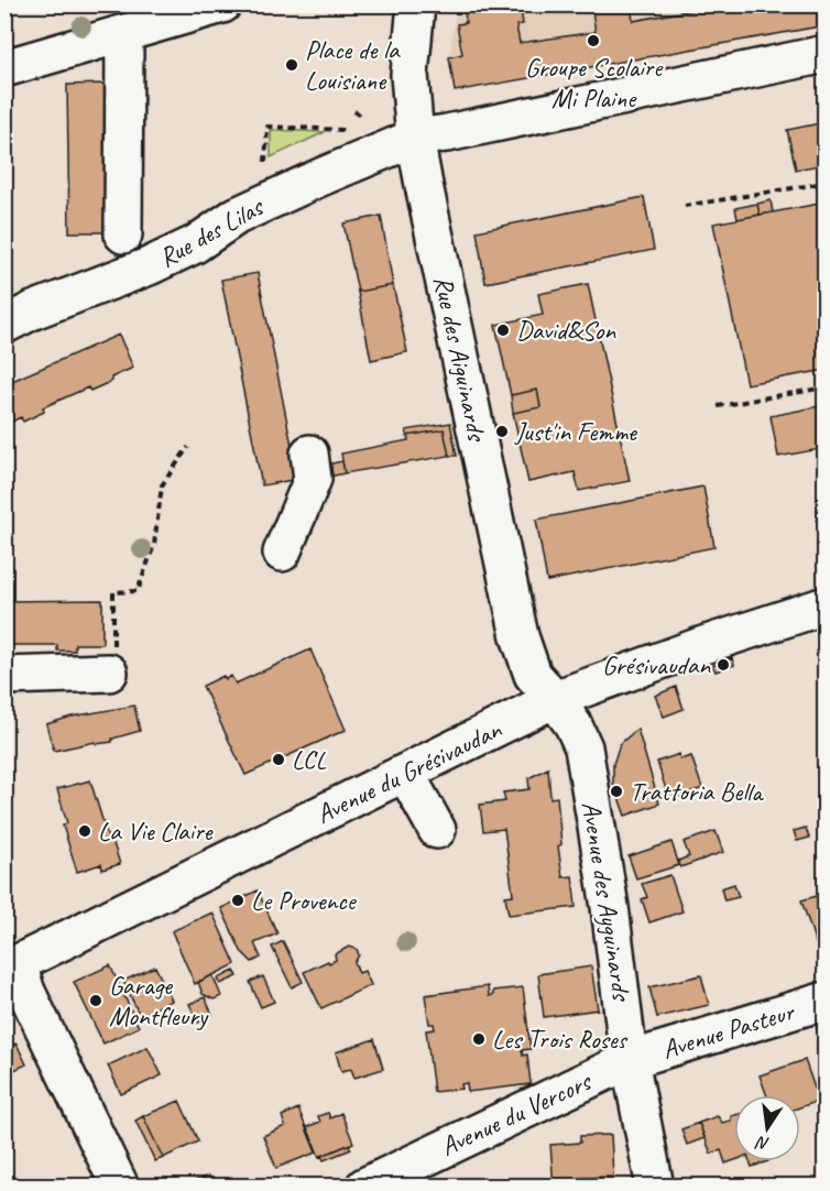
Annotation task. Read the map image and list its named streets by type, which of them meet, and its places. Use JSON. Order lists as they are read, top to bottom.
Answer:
{
  "streets": {
    "street": [
      "Rue des Lilas",
      "Rue des Aiguinards",
      "Avenue du Grésivaudan",
      "Avenue des Ayguinards",
      "Avenue Pasteur",
      "Avenue du Vercors"
    ]
  },
  "crossings": [
    ["Rue des Lilas", "Rue des Aiguinards"],
    ["Rue des Aiguinards", "Avenue du Grésivaudan"],
    ["Rue des Aiguinards", "Avenue des Ayguinards"],
    ["Avenue du Grésivaudan", "Avenue des Ayguinards"],
    ["Avenue des Ayguinards", "Avenue Pasteur"],
    ["Avenue des Ayguinards", "Avenue du Vercors"],
    ["Avenue Pasteur", "Avenue du Vercors"]
  ],
  "places": [
    "Groupe Scolaire Mi Plaine",
    "Place de la Louisiane",
    "David&Son",
    "Just'in Femme",
    "Grésivaudan",
    "LCL",
    "Trattoria Bella",
    "La Vie Claire",
    "Le Provence",
    "Garage Montfleury",
    "Les Trois Roses"
  ],
  "north": "bottom"
}
